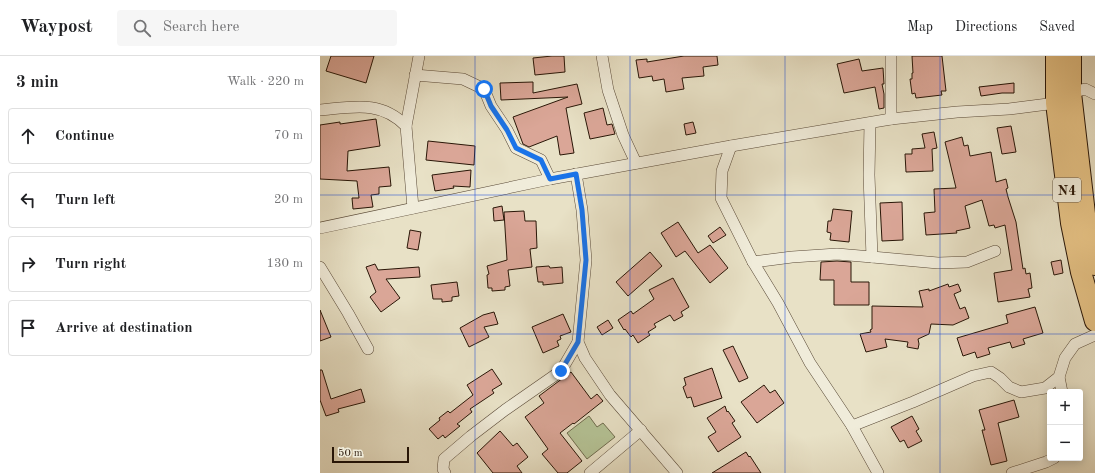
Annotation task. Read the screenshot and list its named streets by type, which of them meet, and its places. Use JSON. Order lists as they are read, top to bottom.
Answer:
{
  "streets": {
    "highway": ["N4"]
  },
  "scale_bar": "50 m",
  "page": {
    "header": "Waypost",
    "search": "Search here",
    "nav": ["Map", "Directions", "Saved"],
    "heading": ["3 min", "Walk · 220 m"],
    "list": [
      ["Continue", "70 m"],
      ["Turn left", "20 m"],
      ["Turn right", "130 m"],
      "Arrive at destination"
    ],
    "map_buttons": ["+", "−"],
    "scale": "50 m"
  }
}
